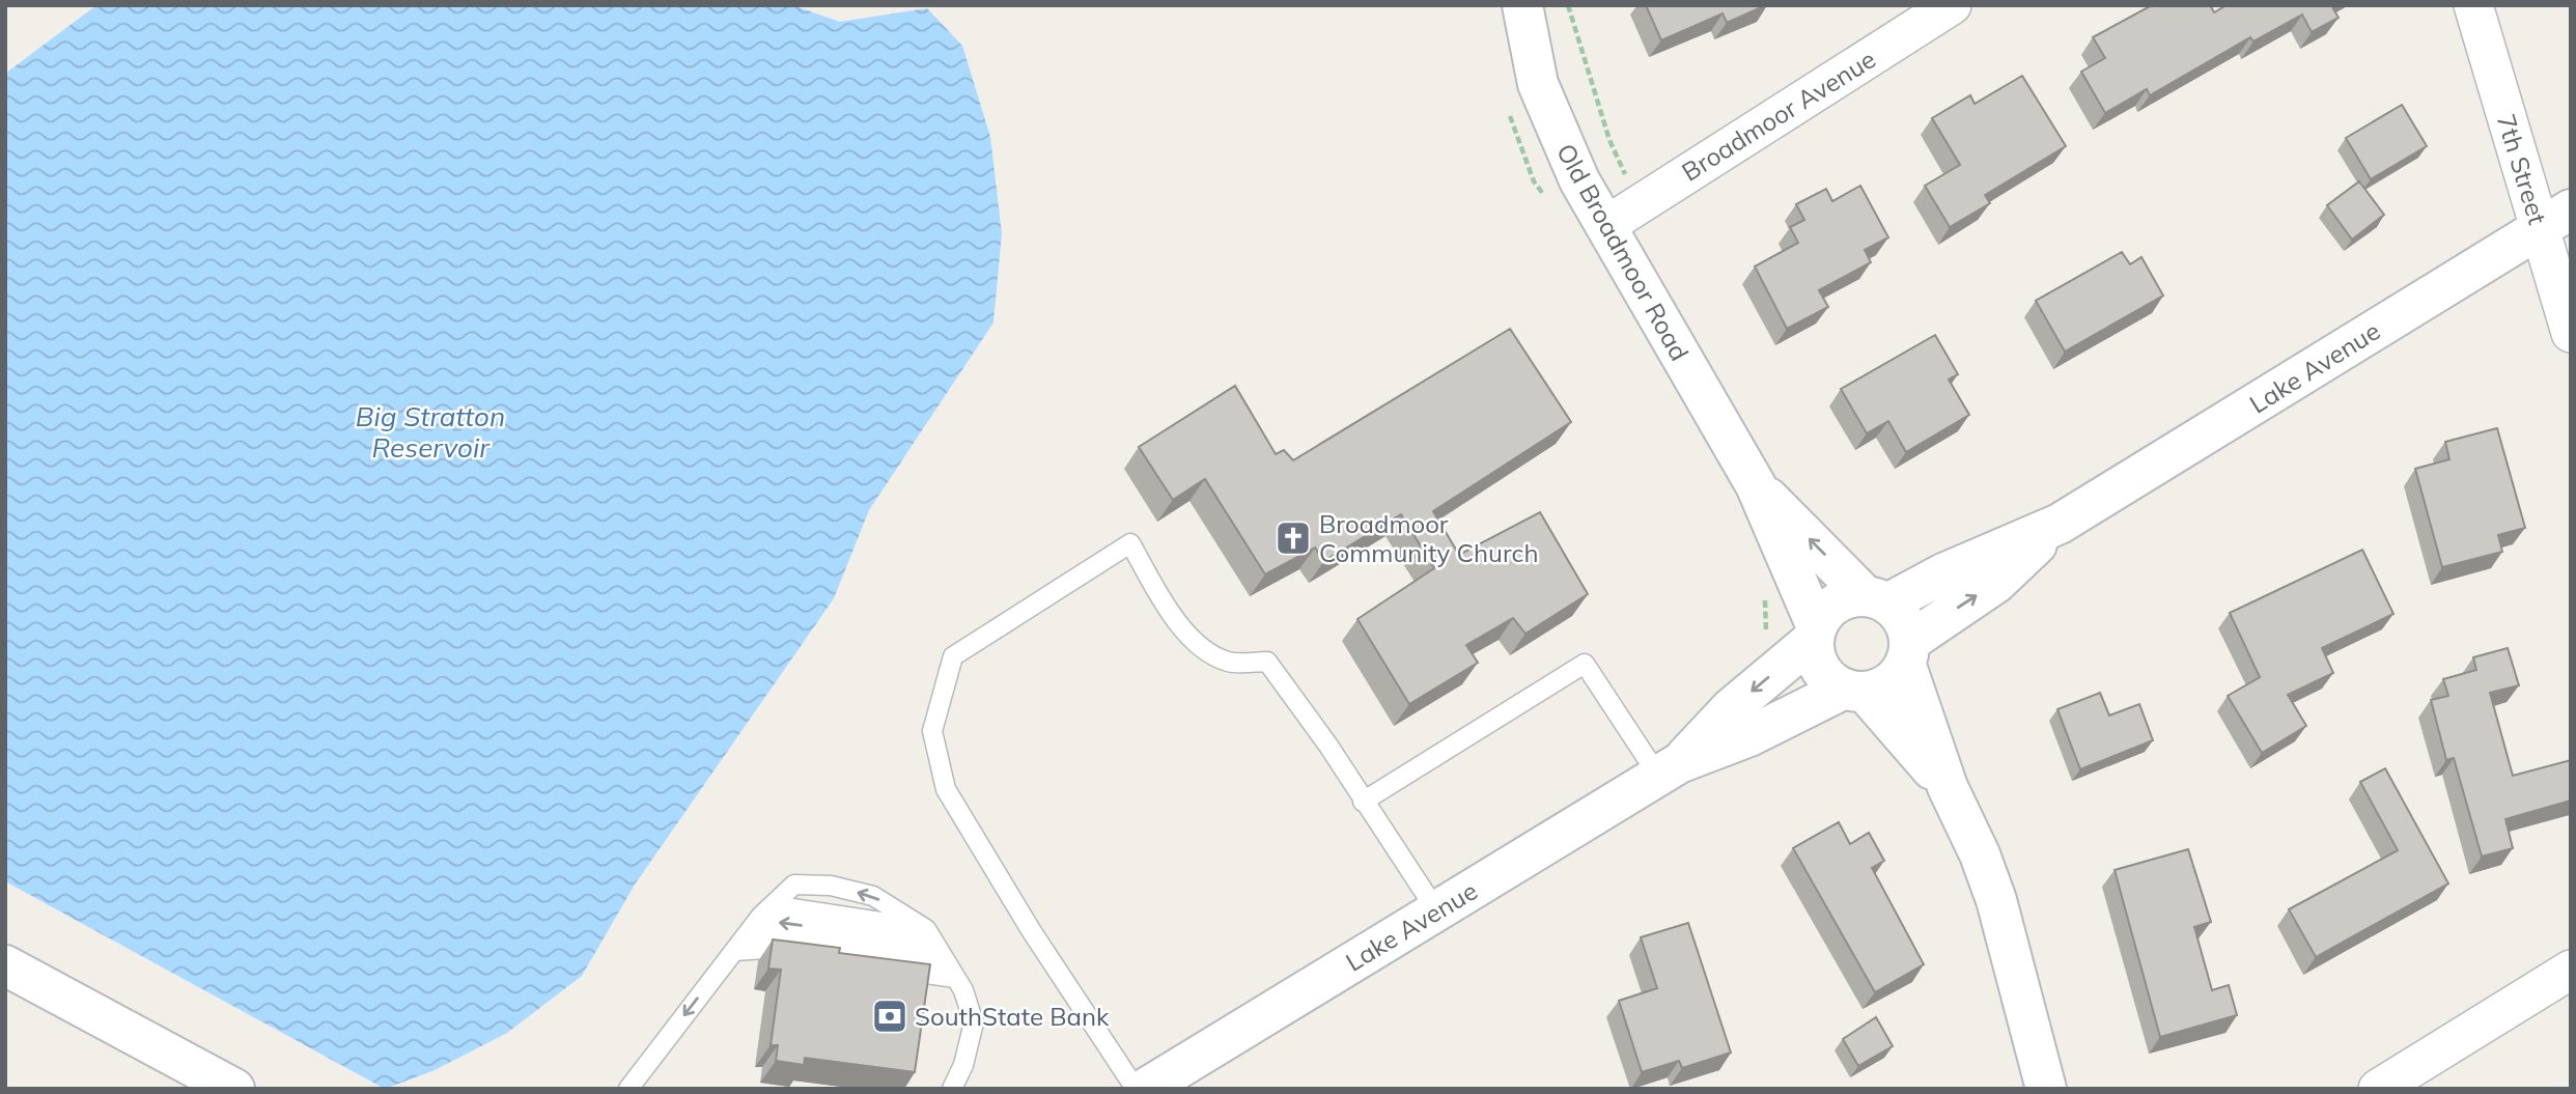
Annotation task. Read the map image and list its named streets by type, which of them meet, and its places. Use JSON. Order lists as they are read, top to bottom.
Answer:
{
  "streets": {
    "main road": ["Old Broadmoor Road", "Lake Avenue"],
    "street": ["Broadmoor Avenue", "7th Street"]
  },
  "crossings": [
    ["Broadmoor Avenue", "Old Broadmoor Road"],
    ["7th Street", "Lake Avenue"],
    ["Old Broadmoor Road", "Lake Avenue"]
  ],
  "water": ["Big Stratton Reservoir"],
  "places": {
    "church": ["Broadmoor Community Church"],
    "bank": ["SouthState Bank"]
  }
}
